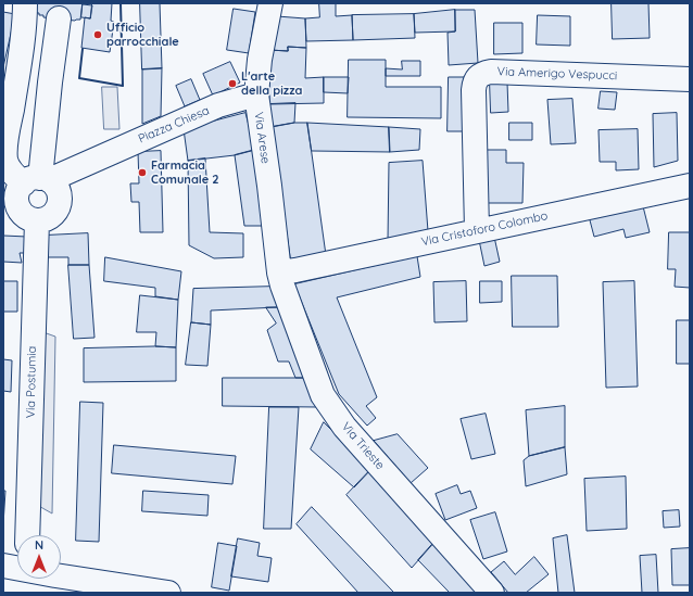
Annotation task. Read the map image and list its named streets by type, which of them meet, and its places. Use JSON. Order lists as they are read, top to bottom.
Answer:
{
  "streets": {
    "street": [
      "Via Amerigo Vespucci",
      "Piazza Chiesa",
      "Via Arese",
      "Via Cristoforo Colombo",
      "Via Postumia",
      "Via Trieste"
    ]
  },
  "crossings": [
    ["Via Amerigo Vespucci", "Via Cristoforo Colombo"],
    ["Piazza Chiesa", "Via Arese"],
    ["Piazza Chiesa", "Via Postumia"],
    ["Via Arese", "Via Cristoforo Colombo"],
    ["Via Arese", "Via Trieste"],
    ["Via Cristoforo Colombo", "Via Trieste"]
  ],
  "places": ["Ufficio parrocchiale", "L'arte della pizza", "Farmacia Comunale 2"],
  "north": "top"
}
